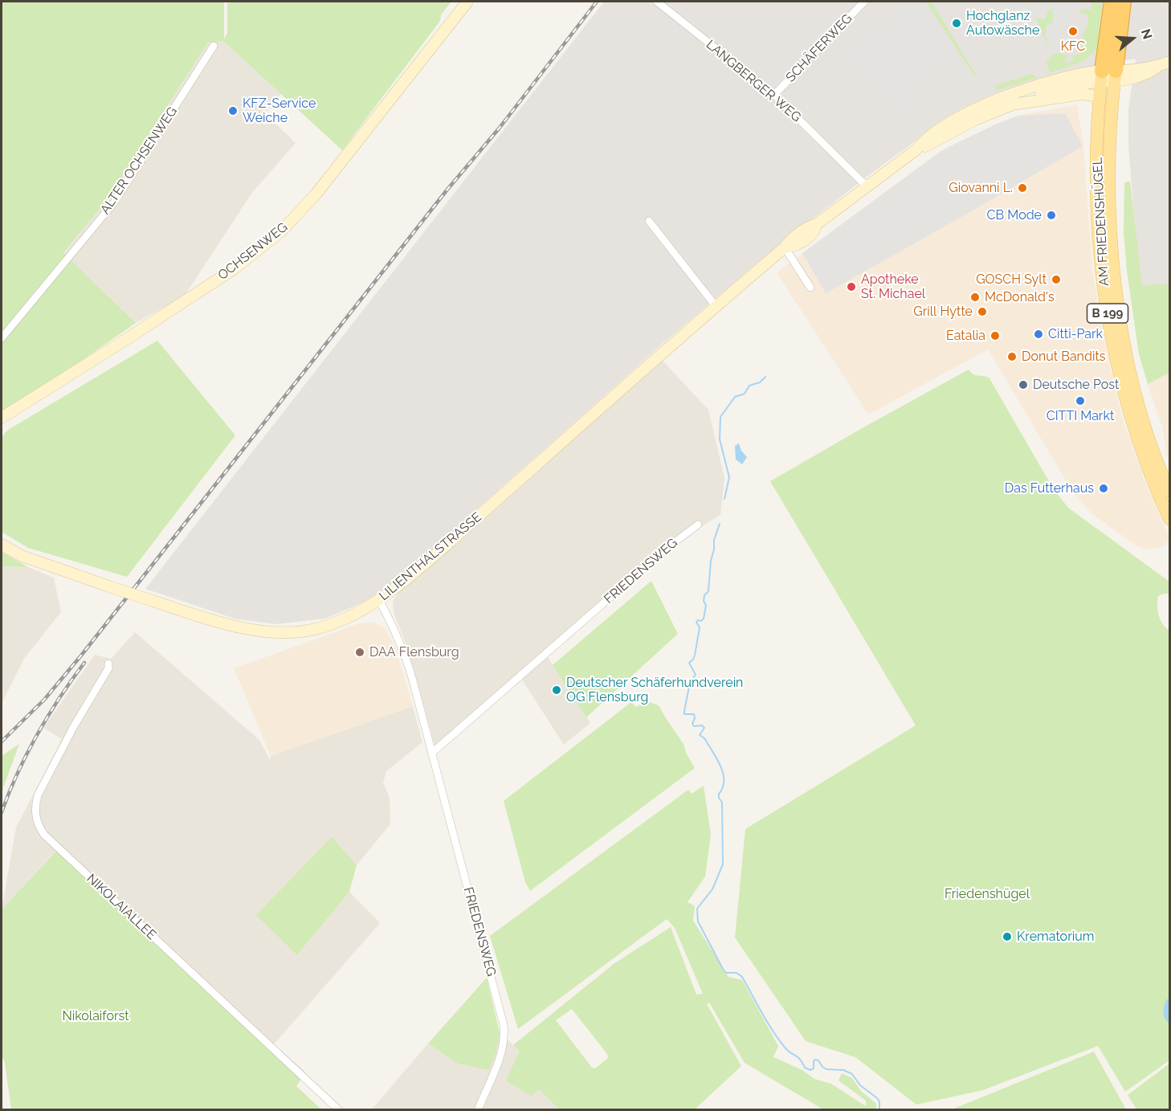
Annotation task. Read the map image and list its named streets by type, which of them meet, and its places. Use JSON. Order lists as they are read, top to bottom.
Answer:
{
  "streets": {
    "highway": ["AM FRIEDENSHÜGEL", "B 199"],
    "street": [
      "SCHÄFERWEG",
      "LANGBERGER WEG",
      "ALTER OCHSENWEG",
      "OCHSENWEG",
      "LILIENTHALSTRASSE",
      "FRIEDENSWEG",
      "NIKOLAIALLEE"
    ]
  },
  "crossings": [
    ["SCHÄFERWEG", "LANGBERGER WEG"],
    ["LANGBERGER WEG", "LILIENTHALSTRASSE"],
    ["AM FRIEDENSHÜGEL", "LILIENTHALSTRASSE"],
    ["LILIENTHALSTRASSE", "FRIEDENSWEG"]
  ],
  "parks": ["Friedenshügel", "Nikolaiforst"],
  "places": [
    "Hochglanz Autowäsche",
    "KFC",
    "KFZ-Service Weiche",
    "Giovanni L.",
    "CB Mode",
    "GOSCH Sylt",
    "Apotheke St. Michael",
    "McDonald's",
    "Grill Hytte",
    "Citti-Park",
    "Eatalia",
    "Donut Bandits",
    "Deutsche Post",
    "CITTI Markt",
    "Das Futterhaus",
    "DAA Flensburg",
    "Deutscher Schäferhundverein OG Flensburg",
    "Krematorium"
  ],
  "north": "right"
}
